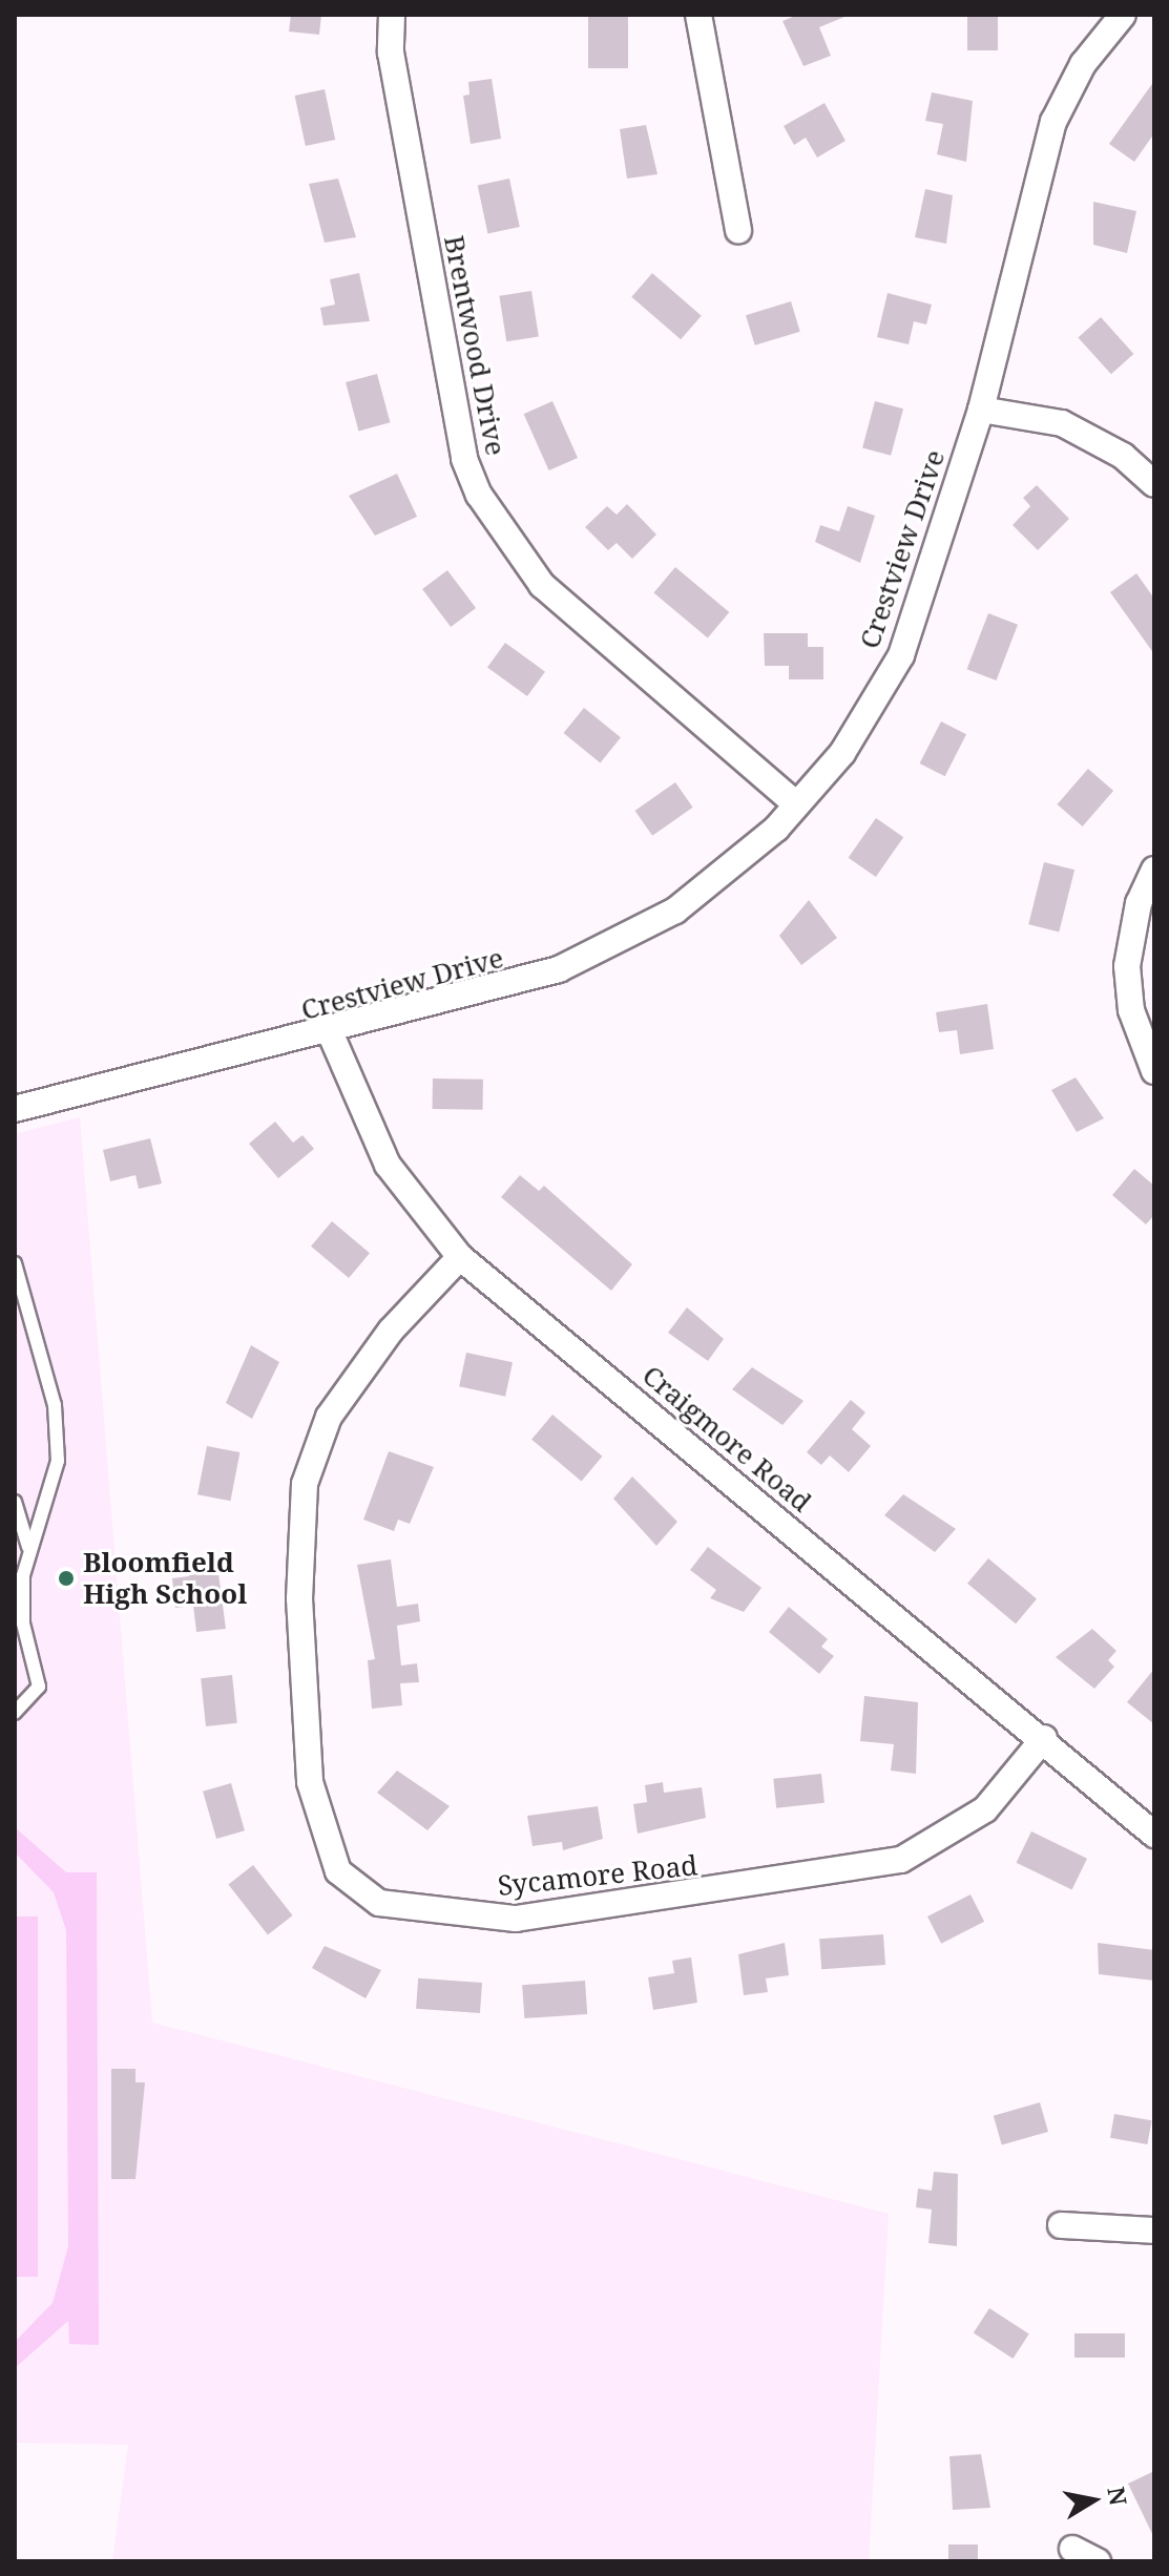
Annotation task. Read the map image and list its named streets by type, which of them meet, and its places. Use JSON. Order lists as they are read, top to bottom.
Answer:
{
  "streets": {
    "street": [
      "Brentwood Drive",
      "Crestview Drive",
      "Craigmore Road",
      "Sycamore Road"
    ]
  },
  "crossings": [
    ["Brentwood Drive", "Crestview Drive"],
    ["Crestview Drive", "Craigmore Road"],
    ["Craigmore Road", "Sycamore Road"]
  ],
  "places": ["Bloomfield High School"],
  "north": "right"
}
